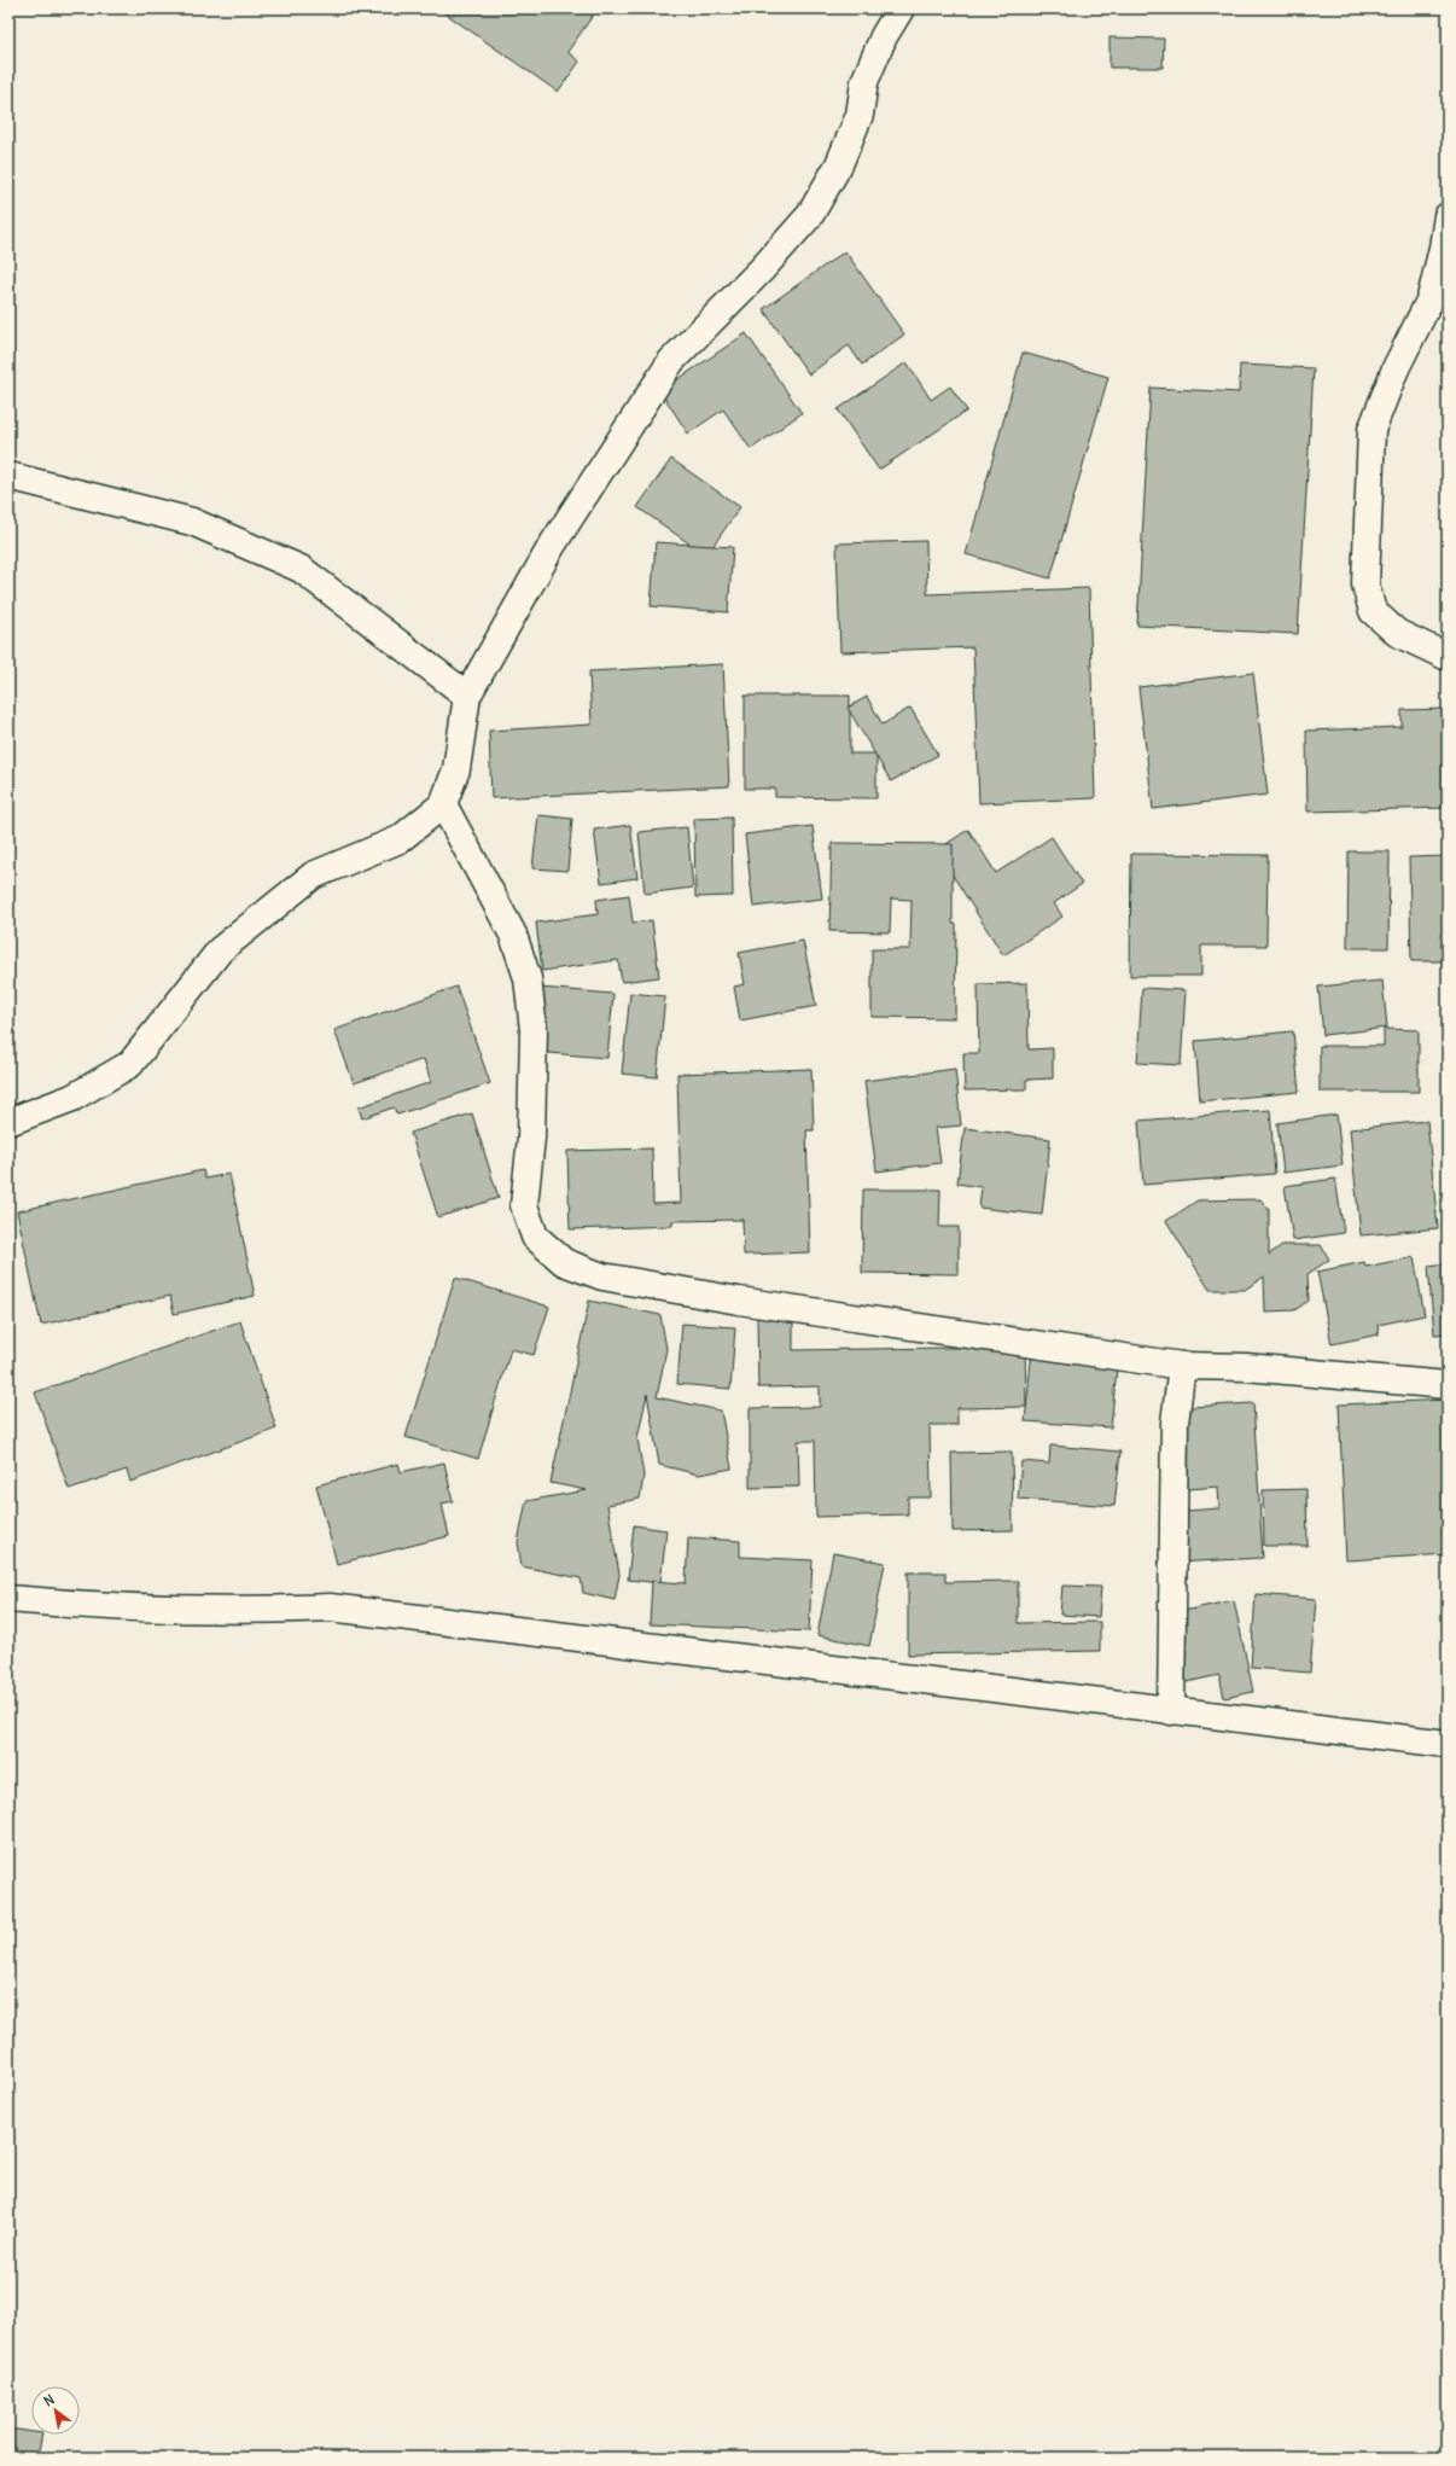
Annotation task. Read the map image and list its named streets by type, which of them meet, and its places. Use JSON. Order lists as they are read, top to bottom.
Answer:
{
  "north": "top left"
}
